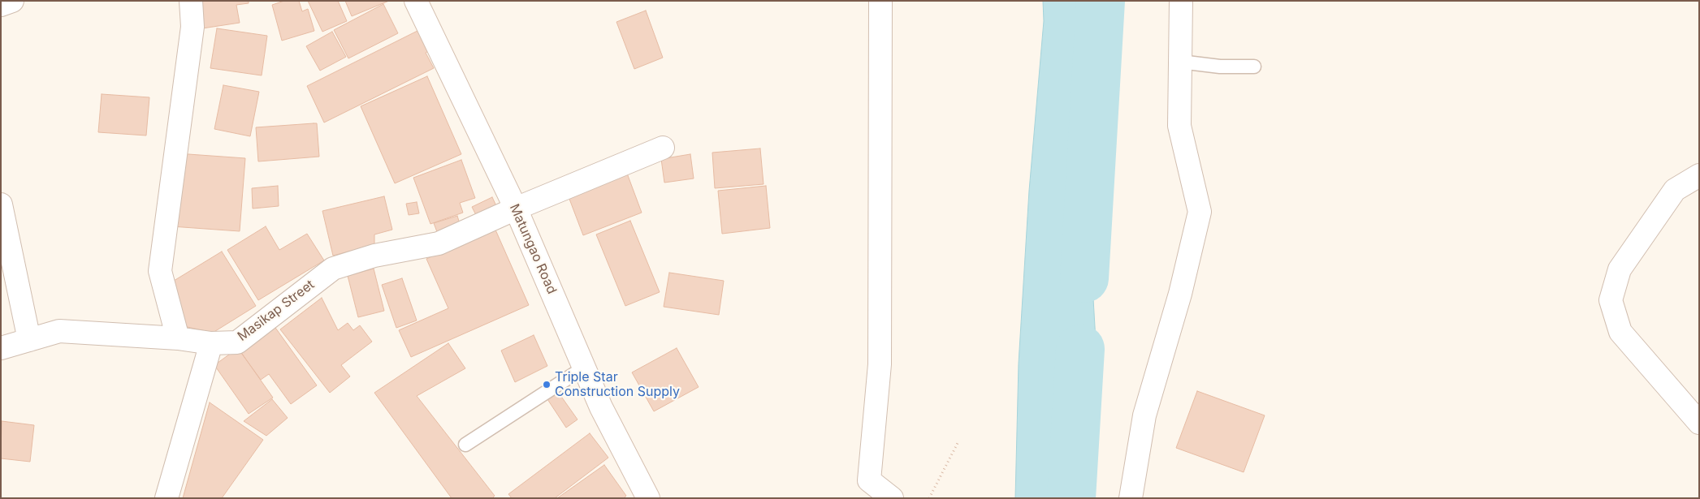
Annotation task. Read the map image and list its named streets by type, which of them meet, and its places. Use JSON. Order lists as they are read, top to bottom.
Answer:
{
  "streets": {
    "street": ["Matungao Road", "Masikap Street"]
  },
  "crossings": [
    ["Matungao Road", "Masikap Street"]
  ],
  "places": ["Triple Star Construction Supply"]
}
